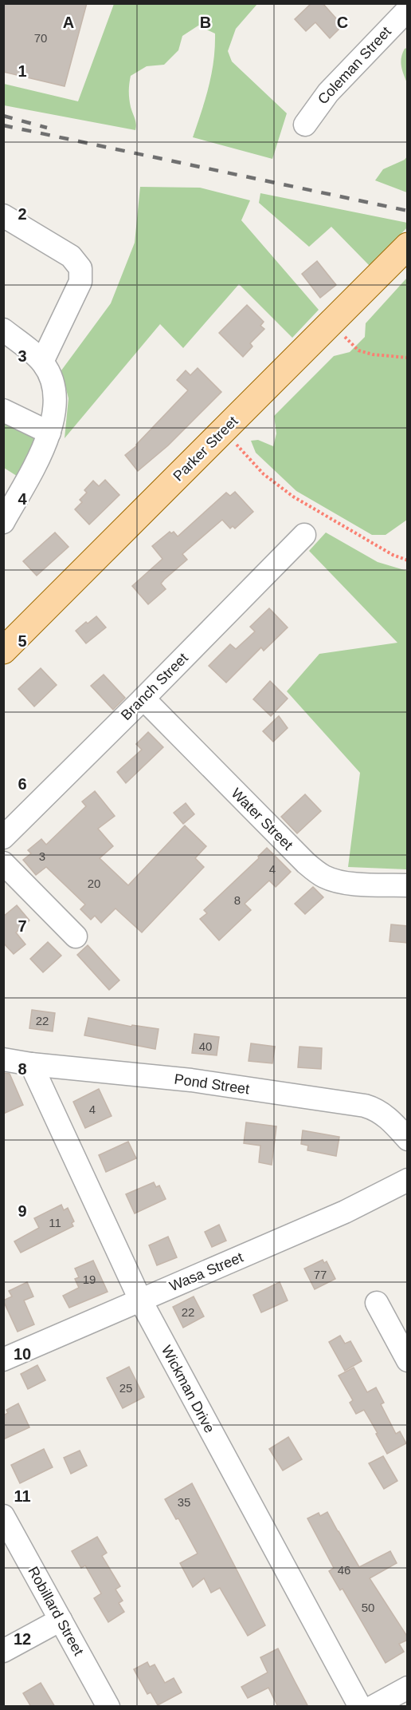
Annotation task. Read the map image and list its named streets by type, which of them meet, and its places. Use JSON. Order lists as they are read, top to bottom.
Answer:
{
  "streets": {
    "main road": ["Parker Street"],
    "street": [
      "Coleman Street",
      "Branch Street",
      "Water Street",
      "Pond Street",
      "Wasa Street",
      "Wickman Drive",
      "Robillard Street"
    ]
  },
  "crossings": [
    ["Branch Street", "Water Street"],
    ["Pond Street", "Wickman Drive"],
    ["Wasa Street", "Wickman Drive"]
  ],
  "house_numbers": [
    "70",
    "3",
    "4",
    "20",
    "8",
    "22",
    "40",
    "4",
    "11",
    "77",
    "19",
    "22",
    "25",
    "35",
    "46",
    "50"
  ],
  "grid": {
    "columns": ["A", "B", "C"],
    "rows": [
      "1",
      "2",
      "3",
      "4",
      "5",
      "6",
      "7",
      "8",
      "9",
      "10",
      "11",
      "12"
    ]
  }
}
